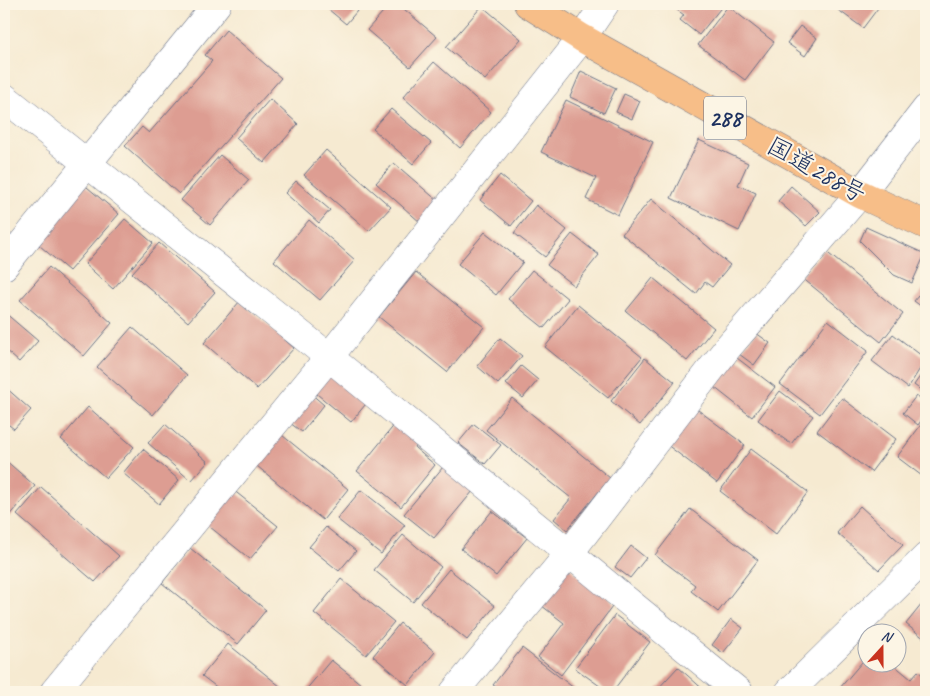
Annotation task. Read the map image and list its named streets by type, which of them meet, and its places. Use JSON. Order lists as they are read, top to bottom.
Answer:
{
  "streets": {
    "highway": ["288", "国道288号"]
  },
  "north": "top"
}
